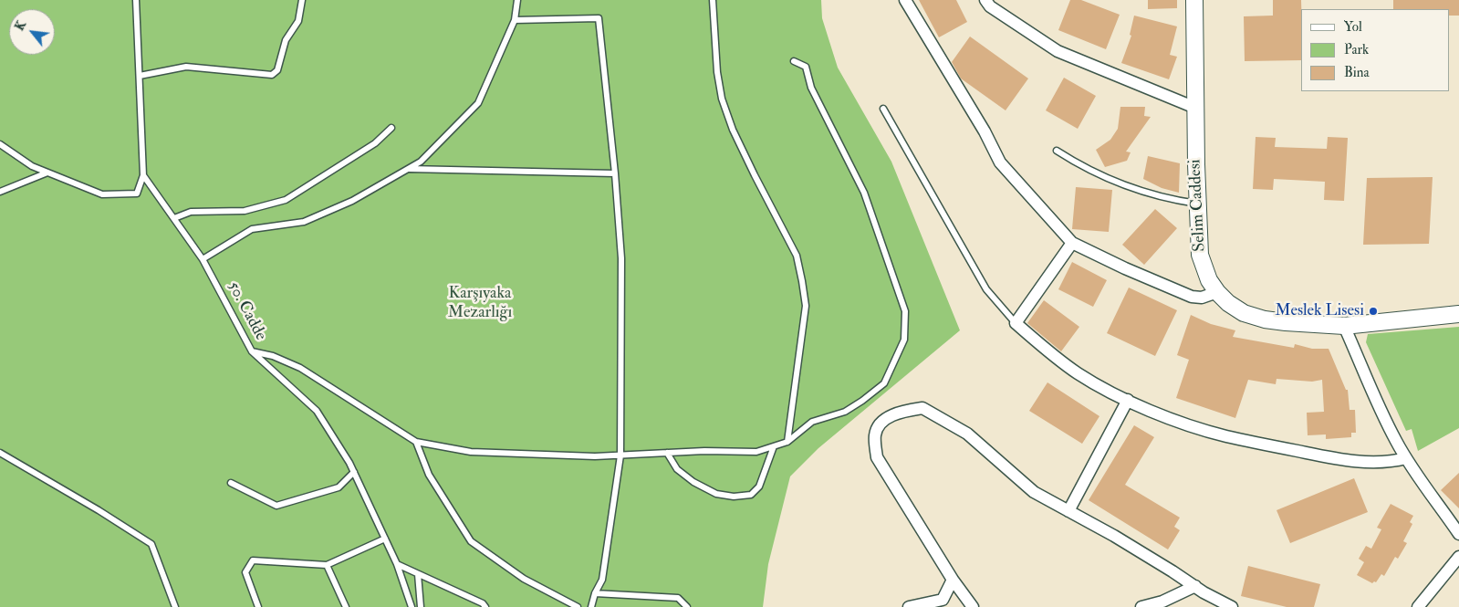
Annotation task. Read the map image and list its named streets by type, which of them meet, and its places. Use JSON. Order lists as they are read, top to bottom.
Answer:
{
  "streets": {
    "main road": ["Selim Caddesi"],
    "lane": ["50. Cadde"]
  },
  "parks": ["Karşıyaka Mezarlığı"],
  "places": ["Meslek Lisesi"],
  "legend": ["Yol", "Park", "Bina"],
  "north": "top left"
}
